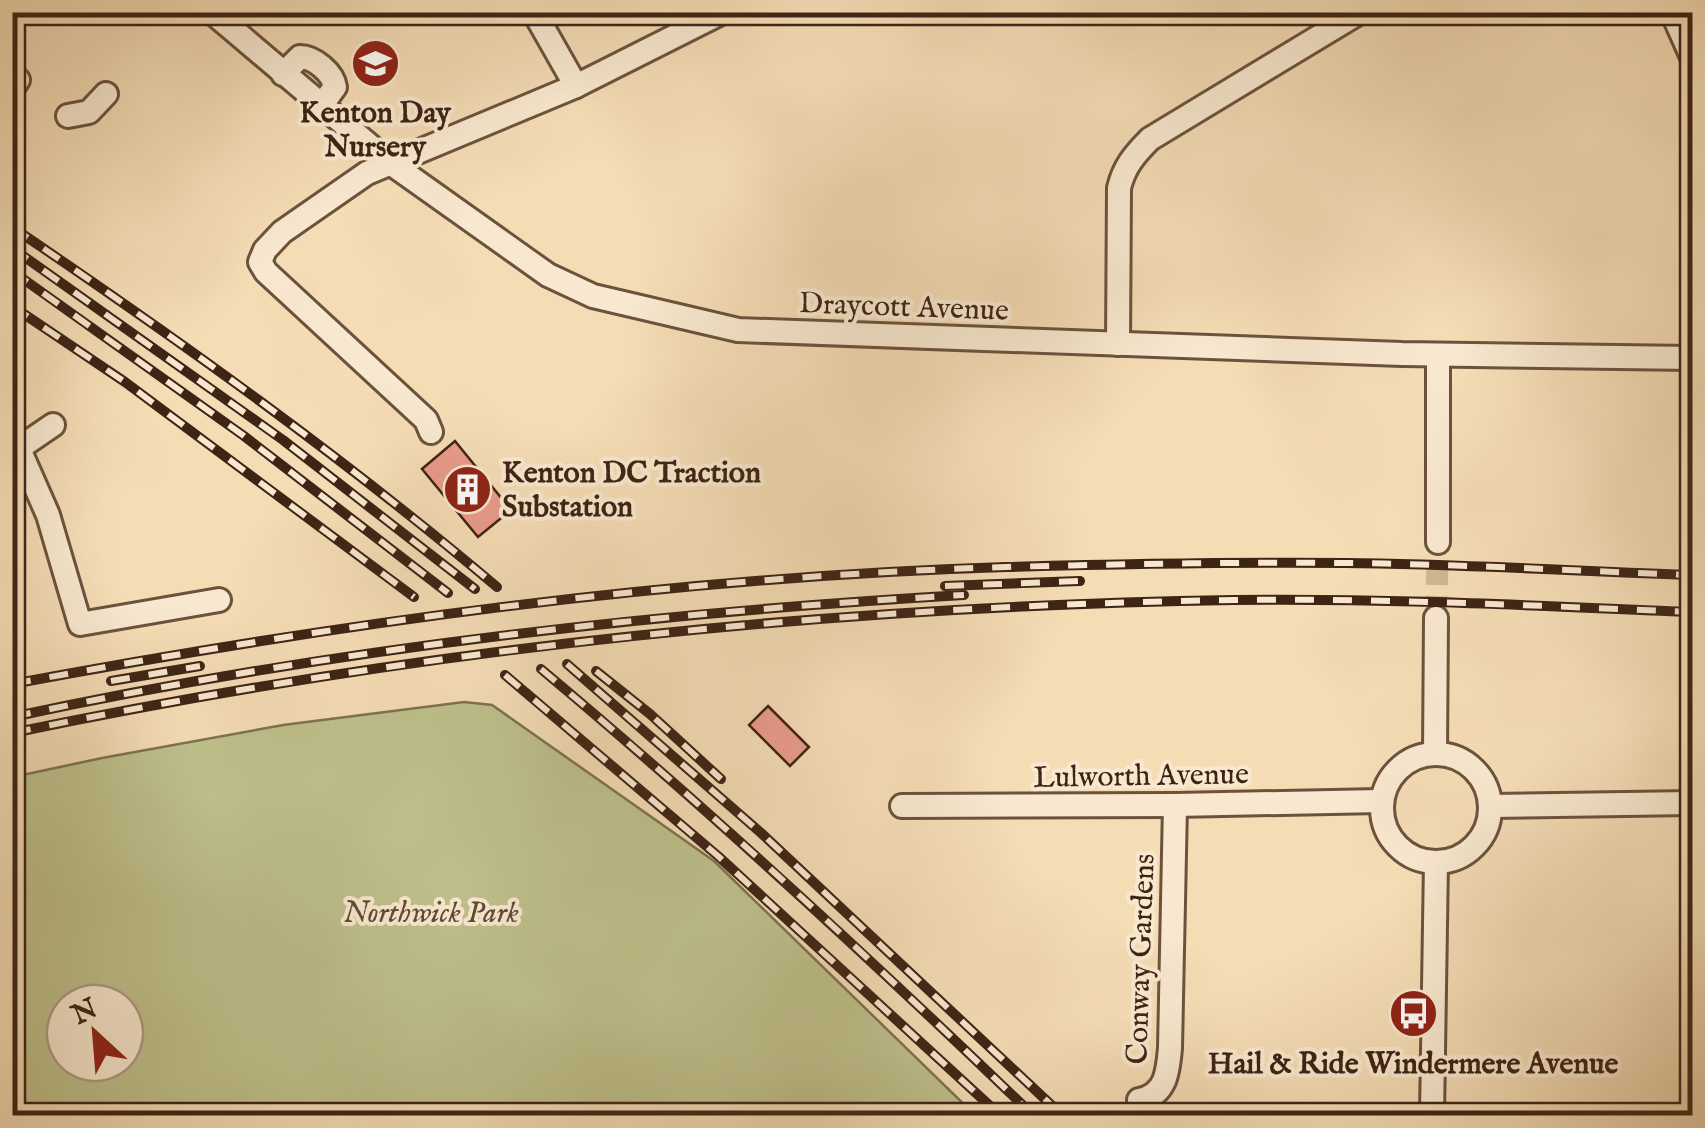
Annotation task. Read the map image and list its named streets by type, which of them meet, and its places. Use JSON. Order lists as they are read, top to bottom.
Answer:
{
  "streets": {
    "street": ["Draycott Avenue", "Lulworth Avenue", "Conway Gardens"]
  },
  "crossings": [
    ["Lulworth Avenue", "Conway Gardens"]
  ],
  "parks": ["Northwick Park"],
  "places": {
    "school or university": ["Kenton Day Nursery"],
    "building": ["Kenton DC Traction Substation"],
    "bus stop": ["Hail & Ride Windermere Avenue"]
  },
  "north": "top left"
}
